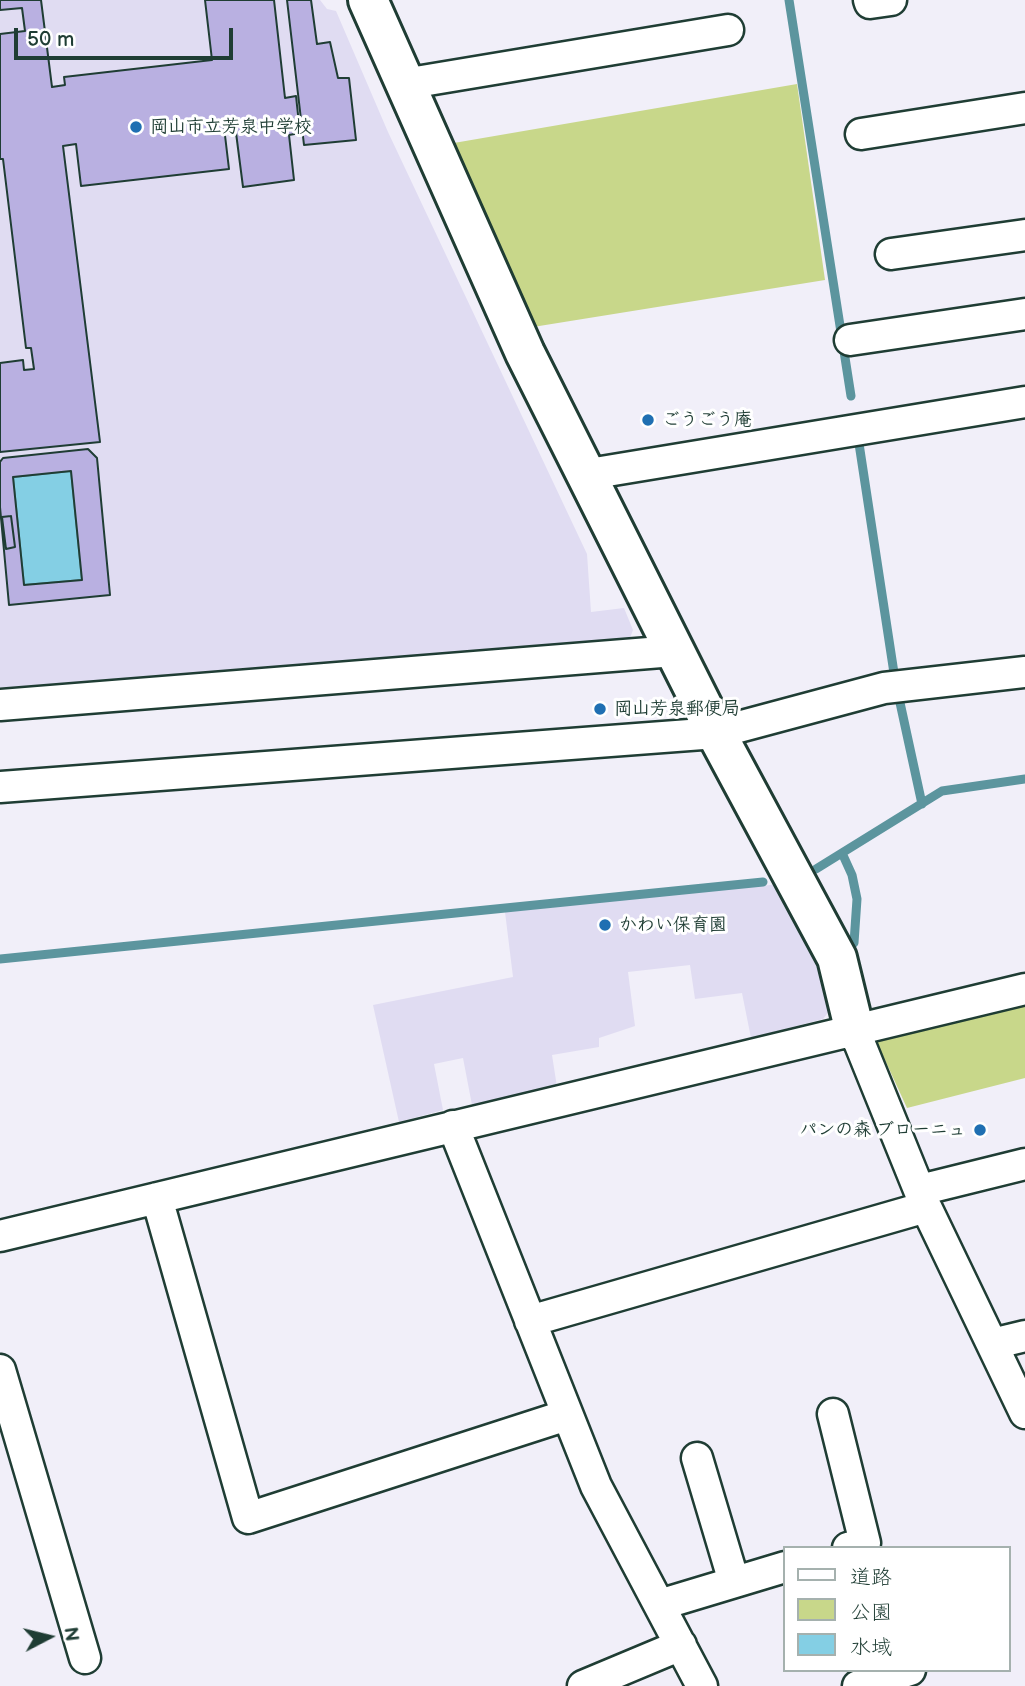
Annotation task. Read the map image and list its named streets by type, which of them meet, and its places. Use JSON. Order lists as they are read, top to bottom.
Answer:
{
  "places": [
    "岡山市立芳泉中学校",
    "ごうごう庵",
    "岡山芳泉郵便局",
    "かわい保育園",
    "パンの森 ブローニュ"
  ],
  "legend": ["道路", "公園", "水域"],
  "scale_bar": "50 m",
  "north": "right"
}
